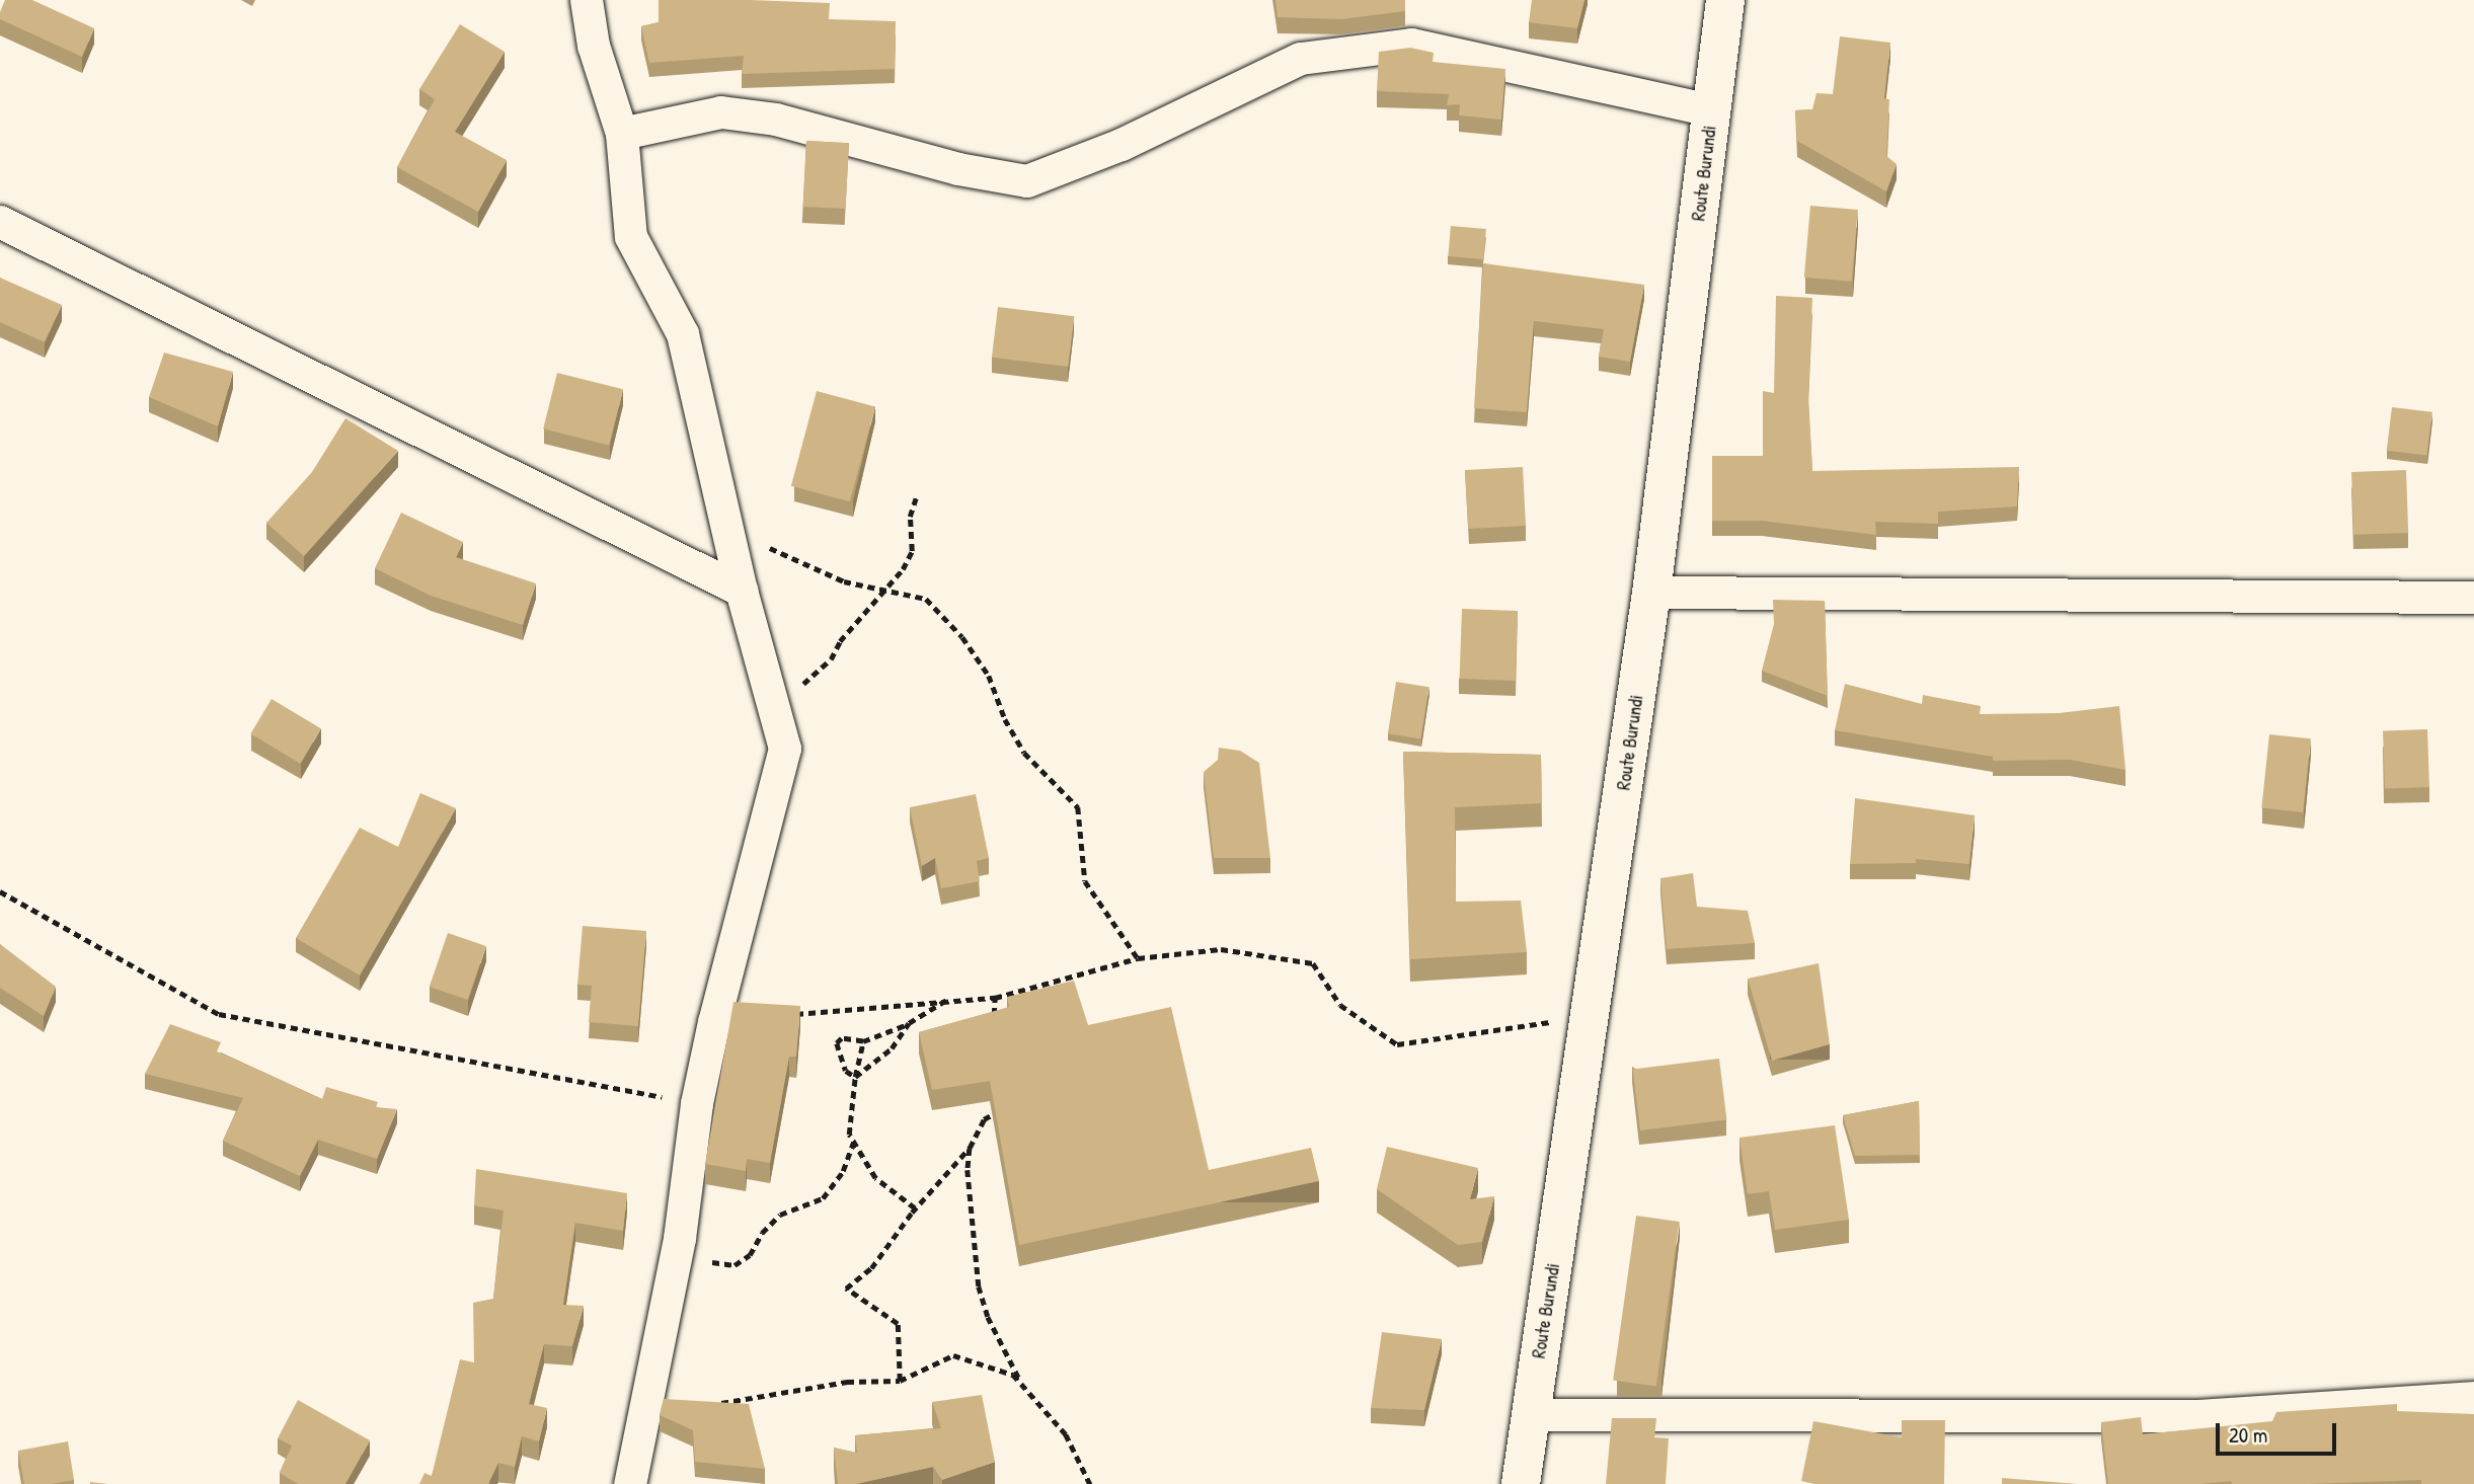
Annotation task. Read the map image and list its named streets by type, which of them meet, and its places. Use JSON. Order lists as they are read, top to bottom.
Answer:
{
  "streets": {
    "main road": ["Route Burundi"]
  },
  "scale_bar": "20 m"
}
